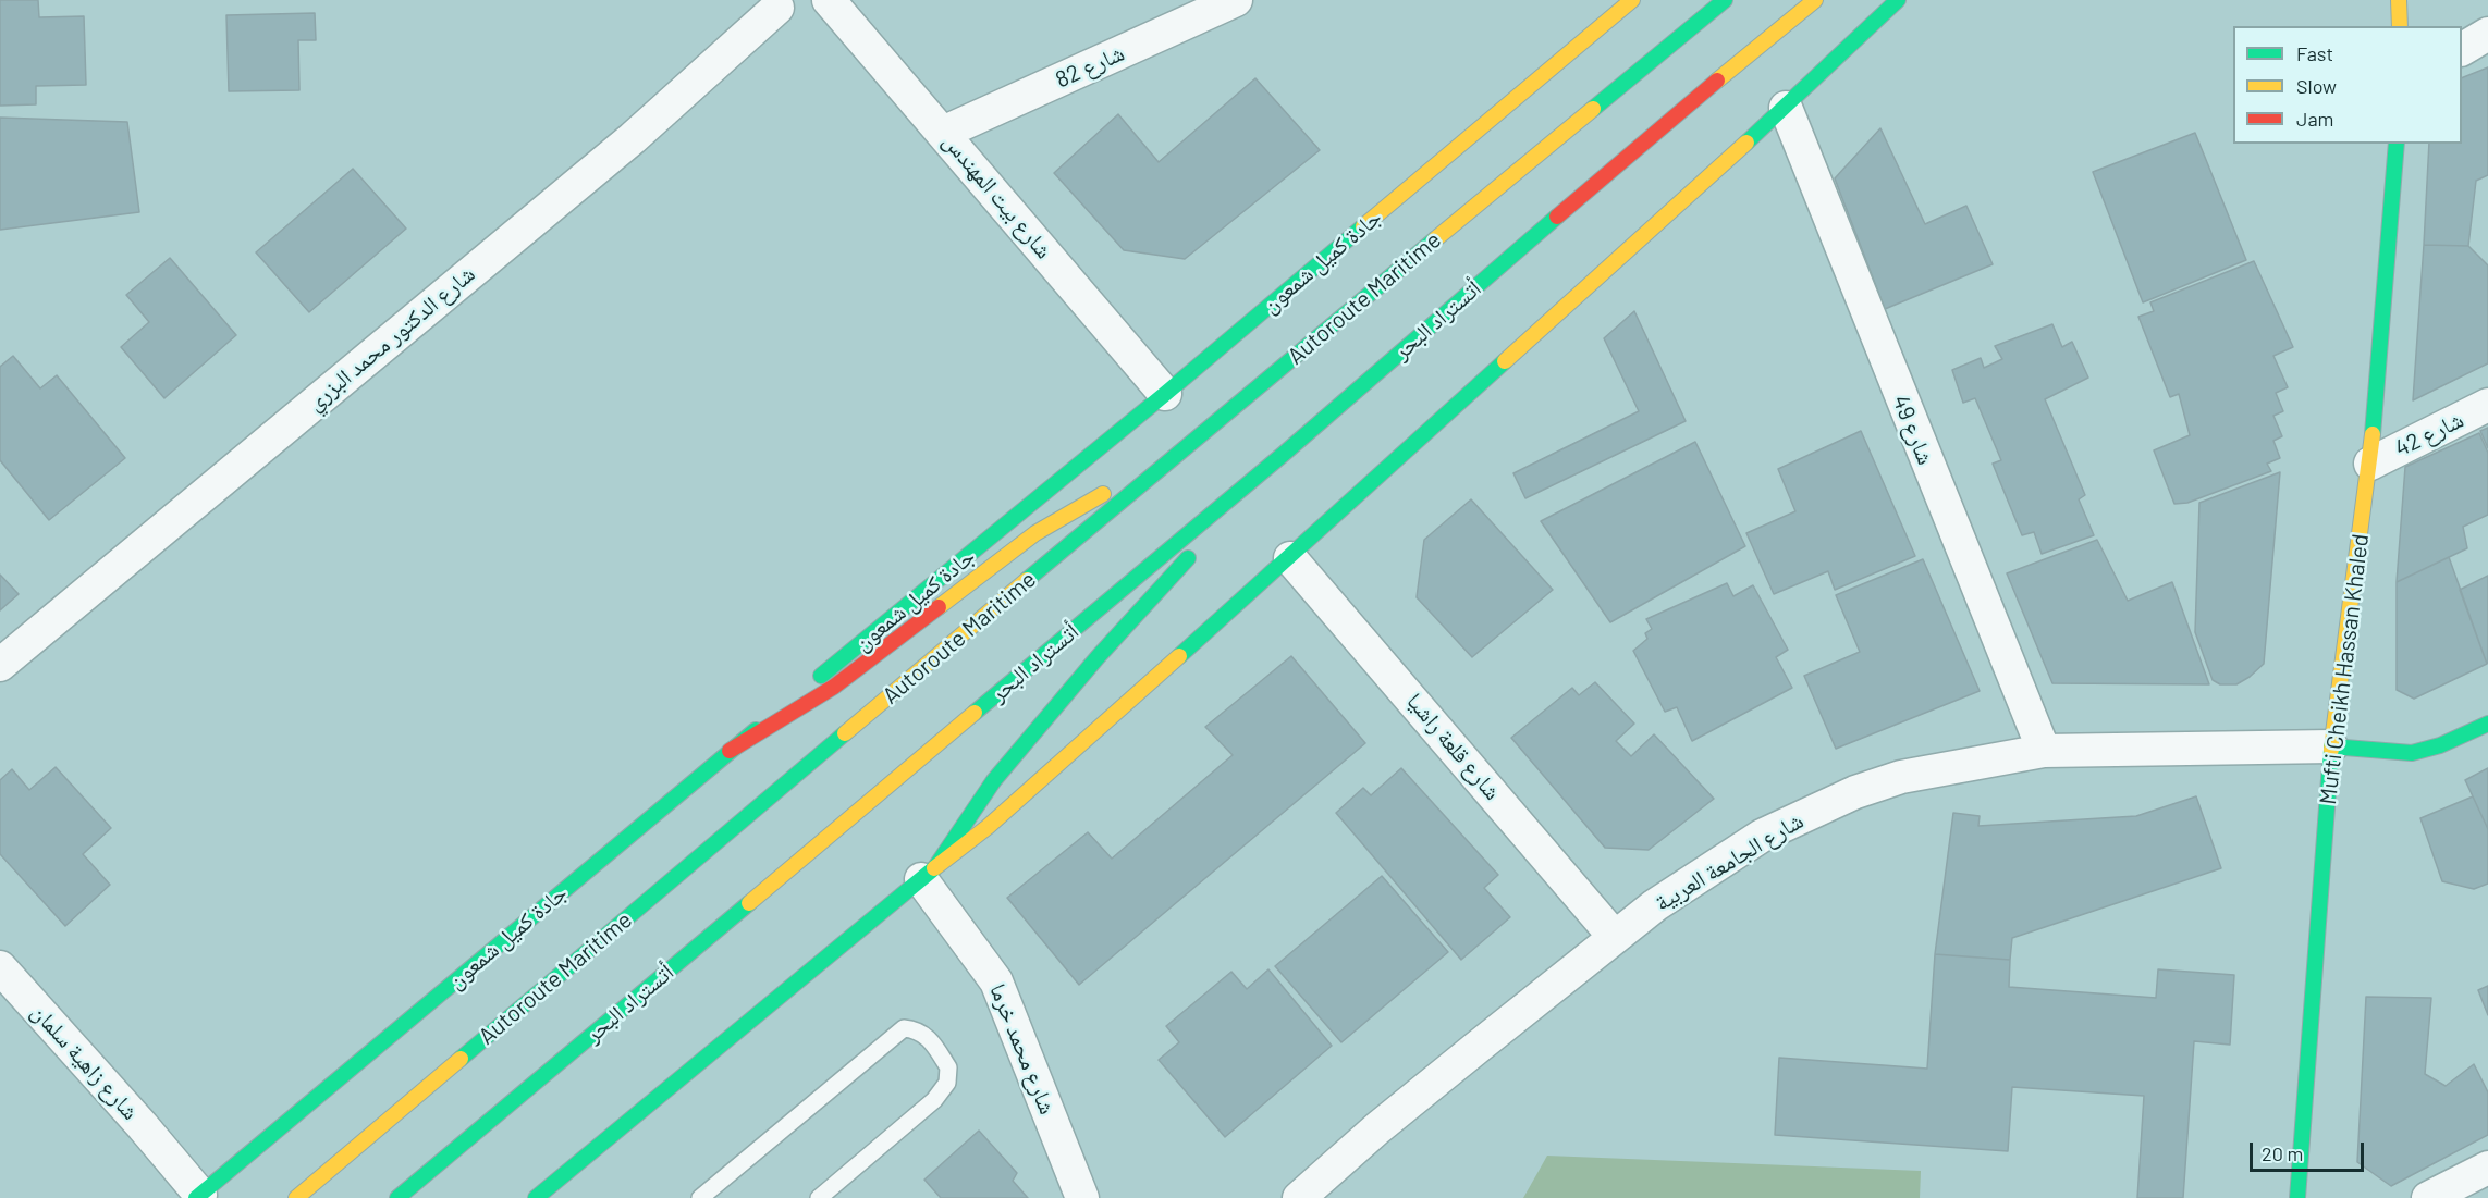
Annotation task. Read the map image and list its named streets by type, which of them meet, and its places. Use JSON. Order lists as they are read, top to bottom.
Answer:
{
  "streets": {
    "main road": [
      "جادة كميل شمعون",
      "Autoroute Maritime",
      "أتستراد البحر",
      "Mufti Cheikh Hassan Khaled"
    ],
    "street": [
      "شارع 82",
      "شارع بيت المهندس",
      "شارع الدكتور محمد البزري",
      "شارع 49",
      "شارع 42",
      "شارع قلعة راشيا",
      "شارع الجامعة العربية",
      "شارع محمد خرما",
      "شارع زاهية سلمان"
    ]
  },
  "crossings": [
    ["شارع 82", "شارع بيت المهندس"],
    ["شارع بيت المهندس", "جادة كميل شمعون"],
    ["جادة كميل شمعون", "شارع زاهية سلمان"],
    ["شارع 49", "شارع الجامعة العربية"],
    ["شارع 42", "Mufti Cheikh Hassan Khaled"],
    ["Mufti Cheikh Hassan Khaled", "شارع الجامعة العربية"],
    ["شارع قلعة راشيا", "شارع الجامعة العربية"]
  ],
  "legend": ["Fast", "Slow", "Jam"],
  "scale_bar": "20 m"
}
